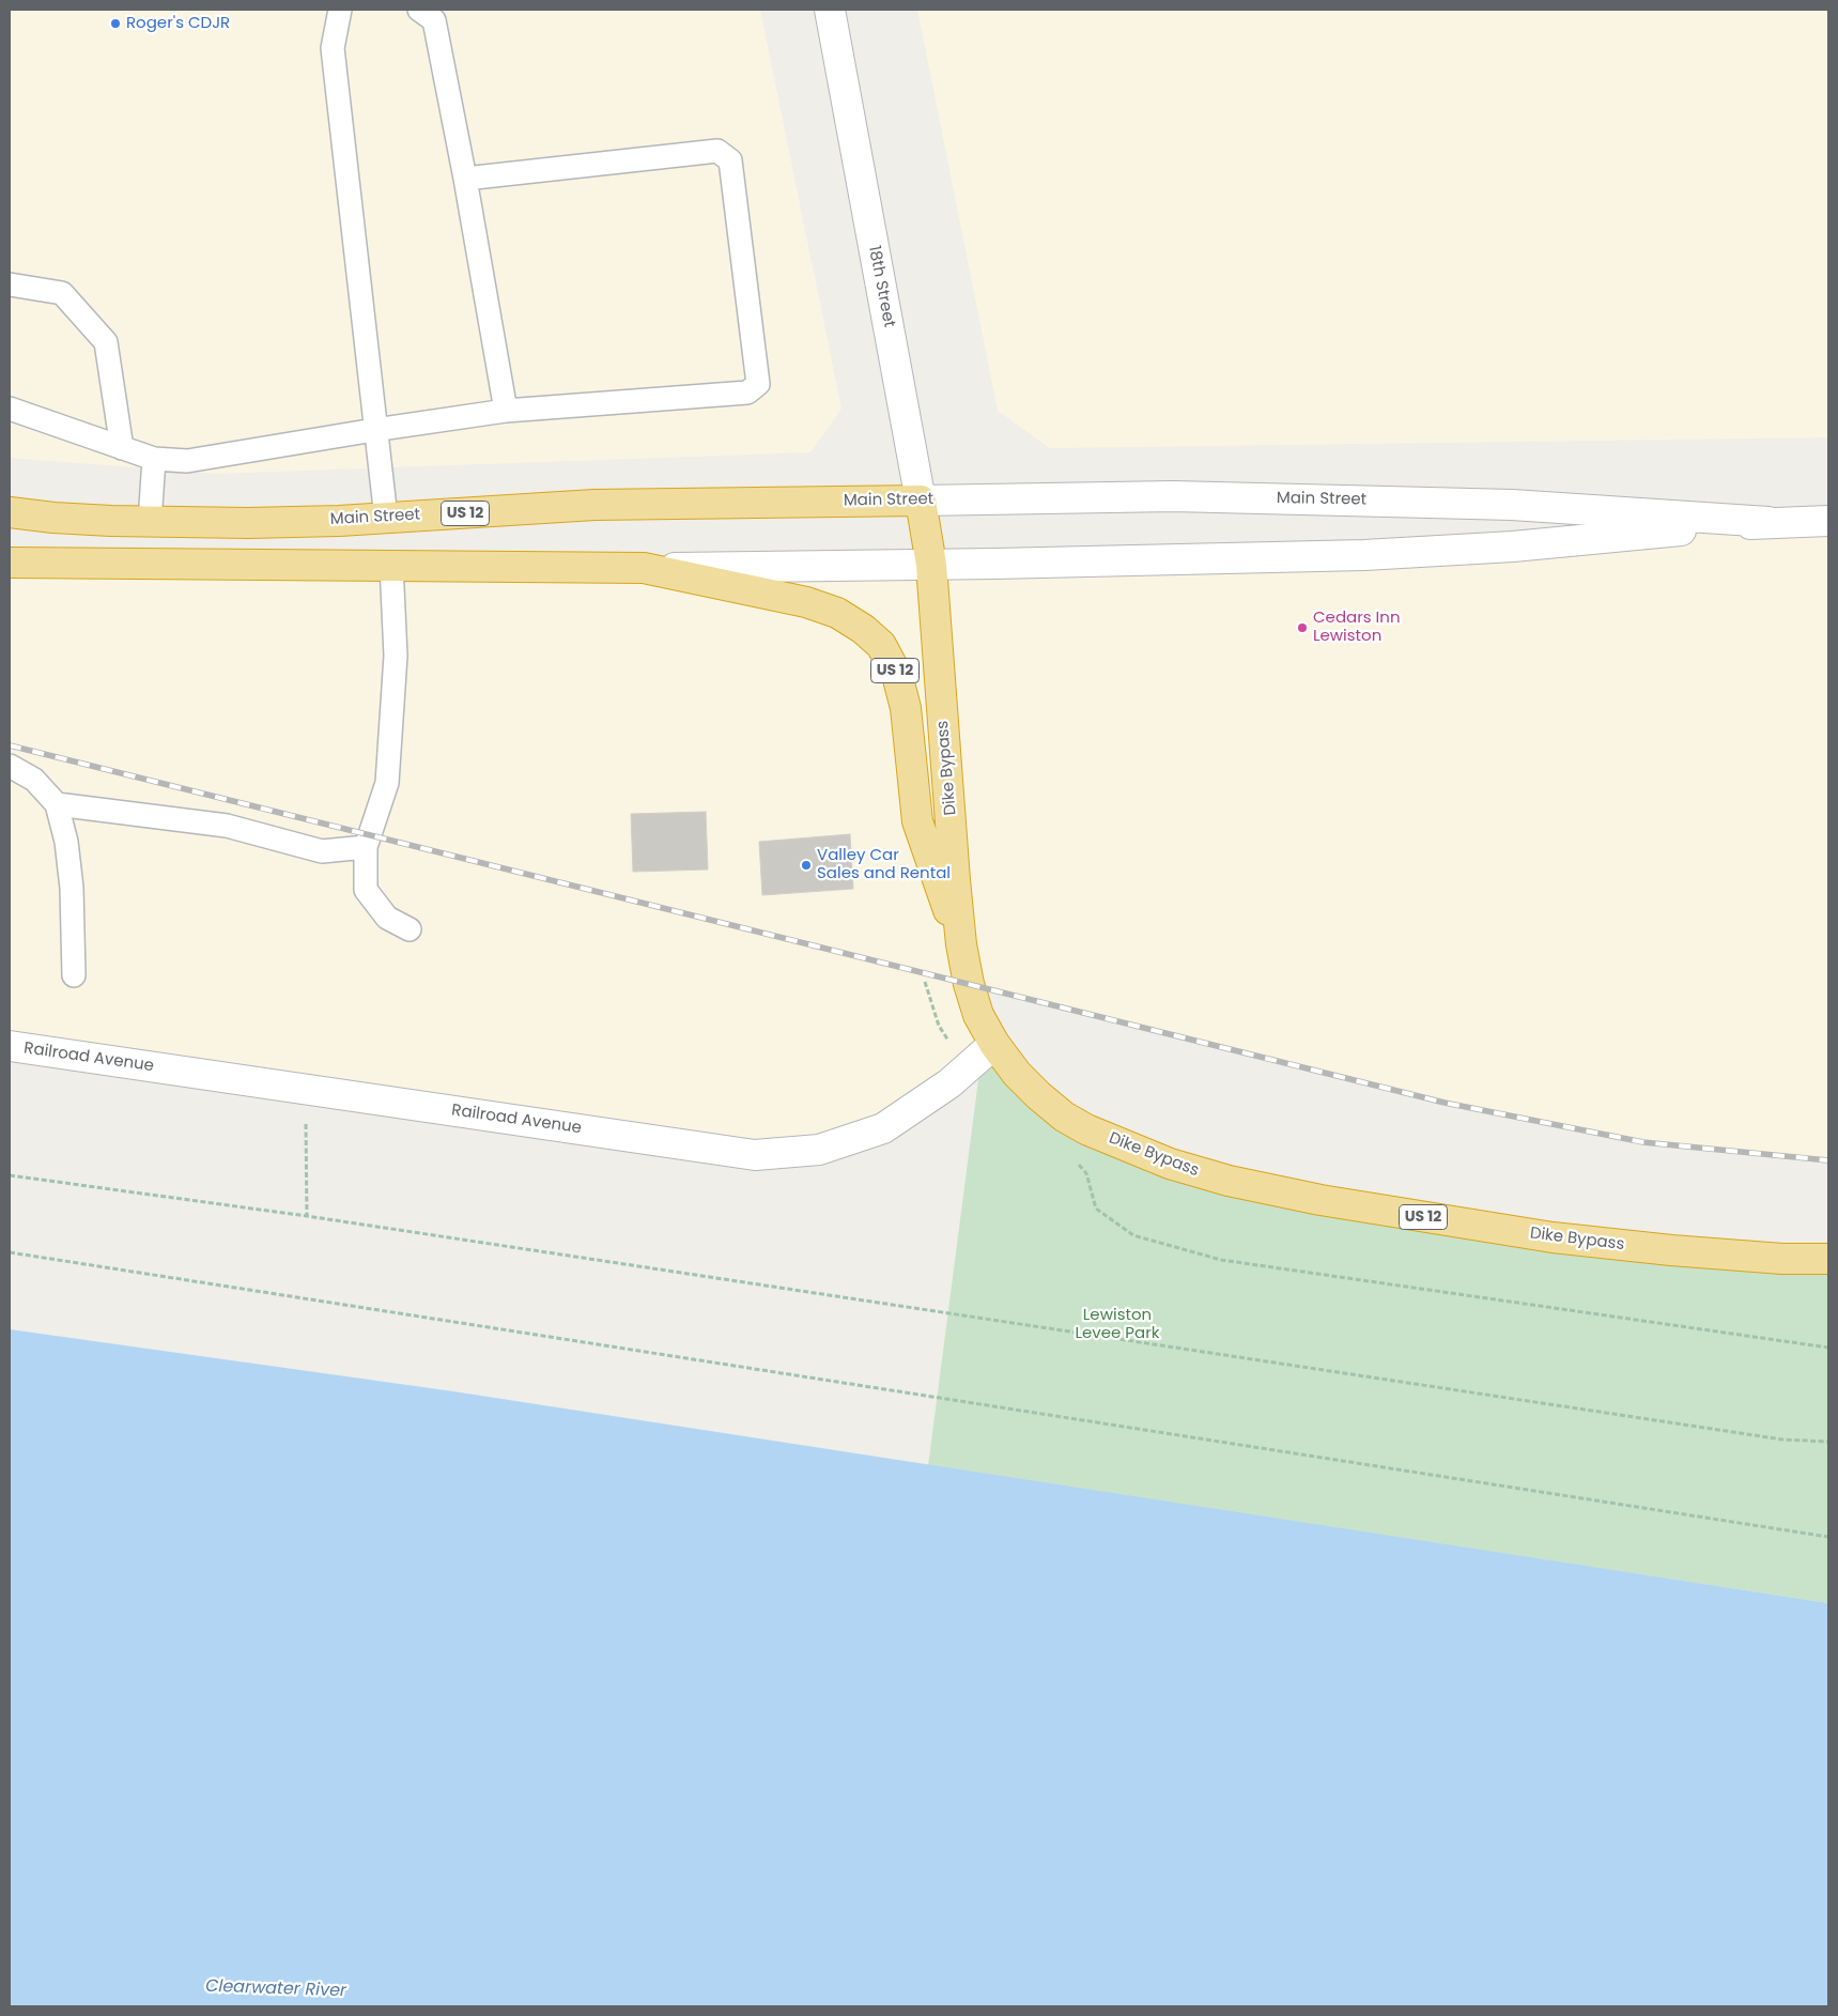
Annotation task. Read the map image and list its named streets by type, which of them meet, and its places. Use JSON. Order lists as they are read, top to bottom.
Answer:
{
  "streets": {
    "highway": [
      "18th Street",
      "Main Street",
      "US 12",
      "Dike Bypass"
    ],
    "main road": ["Railroad Avenue"]
  },
  "crossings": [
    ["18th Street", "Main Street"],
    ["18th Street", "Dike Bypass"],
    ["Main Street", "US 12"],
    ["Main Street", "Dike Bypass"],
    ["US 12", "Dike Bypass"],
    ["Dike Bypass", "Railroad Avenue"]
  ],
  "water": ["Clearwater River"],
  "parks": ["Lewiston Levee Park"],
  "places": ["Roger's CDJR", "Cedars Inn Lewiston", "Valley Car Sales and Rental"]
}
